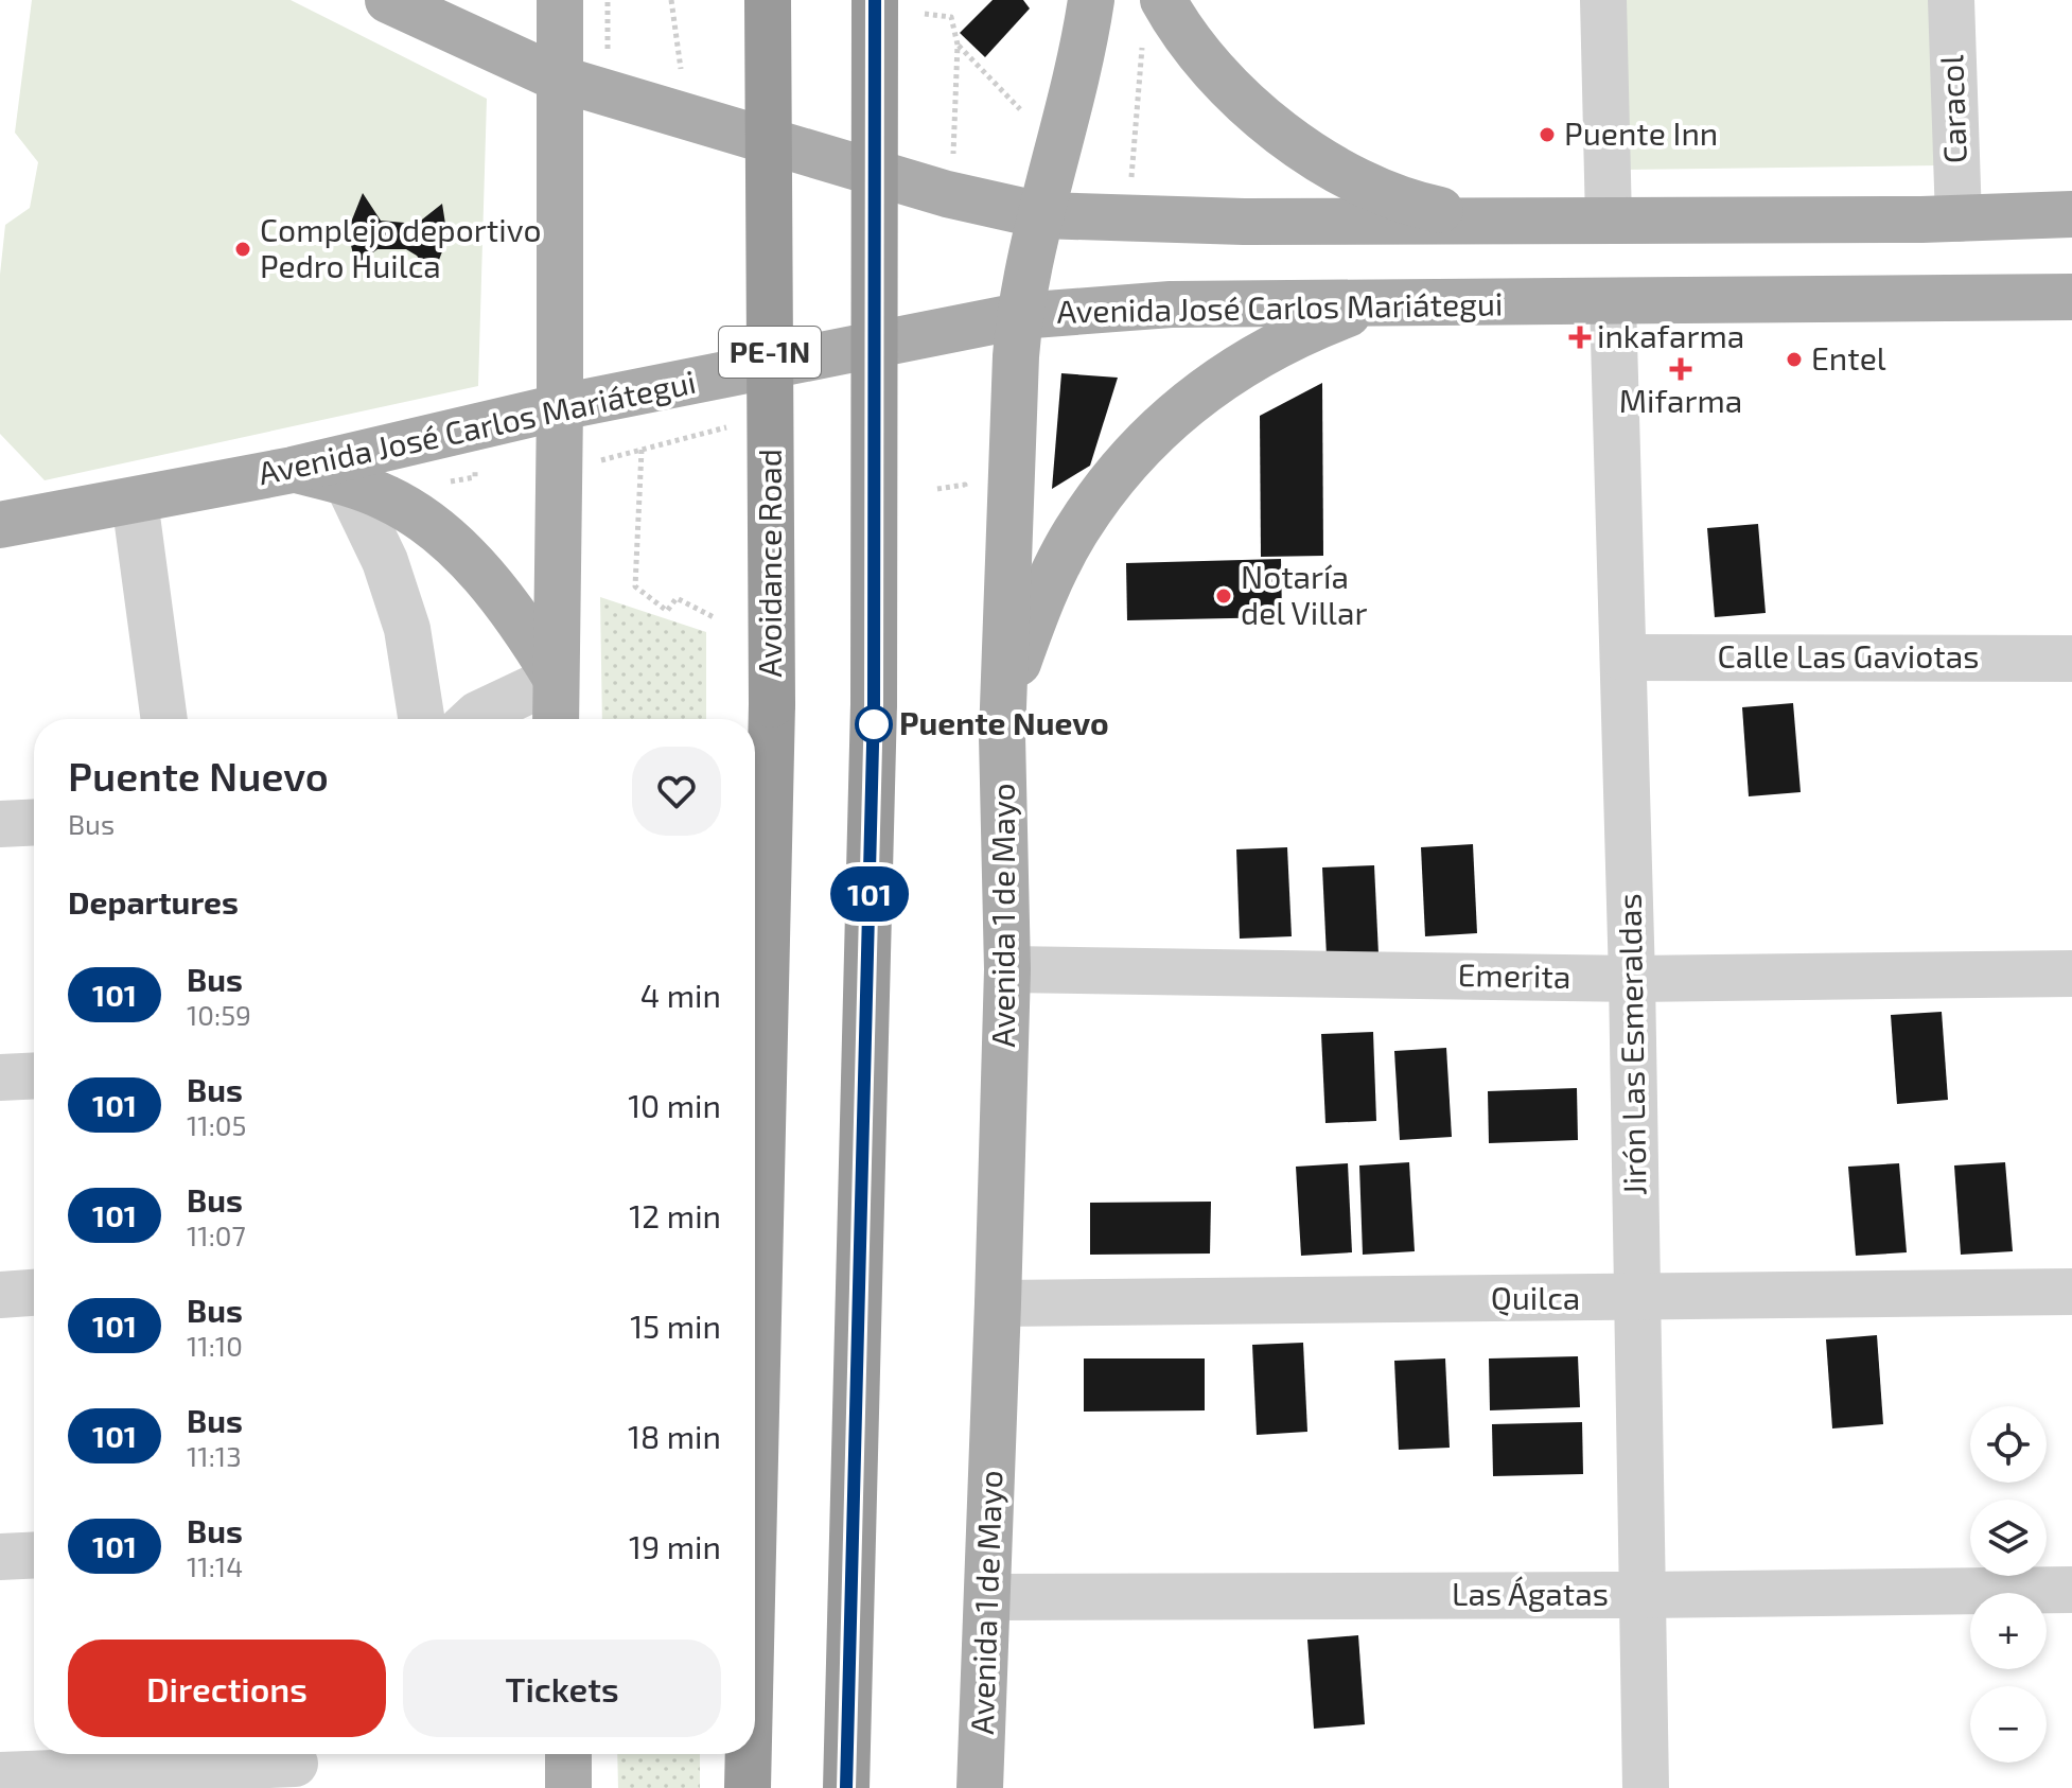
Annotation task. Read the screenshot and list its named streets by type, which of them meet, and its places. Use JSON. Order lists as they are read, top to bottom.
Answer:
{
  "streets": {
    "highway": ["PE-1N", "Avoidance Road"],
    "main road": ["Avenida José Carlos Mariátegui", "Avenida 1 de Mayo"],
    "street": [
      "Caracol",
      "Calle Las Gaviotas",
      "Emerita",
      "Jirón Las Esmeraldas",
      "Quilca",
      "Las Ágatas"
    ]
  },
  "crossings": [
    ["Avenida José Carlos Mariátegui", "Avenida 1 de Mayo"],
    ["Avenida José Carlos Mariátegui", "Jirón Las Esmeraldas"],
    ["Calle Las Gaviotas", "Jirón Las Esmeraldas"],
    ["Avenida 1 de Mayo", "Emerita"],
    ["Avenida 1 de Mayo", "Quilca"],
    ["Avenida 1 de Mayo", "Las Ágatas"],
    ["Emerita", "Jirón Las Esmeraldas"],
    ["Jirón Las Esmeraldas", "Quilca"],
    ["Jirón Las Esmeraldas", "Las Ágatas"]
  ],
  "places": {
    "other": [
      "Puente Inn",
      "Complejo deportivo Pedro Huilca",
      "Entel",
      "Notaría del Villar",
      "Puente Nuevo"
    ],
    "health": ["inkafarma", "Mifarma"]
  },
  "lines": ["bus line 101"],
  "page": {
    "on_map": "101",
    "heading": [
      ["Puente Nuevo", "Bus"],
      "Departures"
    ],
    "list": [
      {
        "mark": "101",
        "name": "Bus",
        "note": "10:59",
        "value": "4 min"
      },
      {
        "mark": "101",
        "name": "Bus",
        "note": "11:05",
        "value": "10 min"
      },
      {
        "mark": "101",
        "name": "Bus",
        "note": "11:07",
        "value": "12 min"
      },
      {
        "mark": "101",
        "name": "Bus",
        "note": "11:10",
        "value": "15 min"
      },
      {
        "mark": "101",
        "name": "Bus",
        "note": "11:13",
        "value": "18 min"
      },
      {
        "mark": "101",
        "name": "Bus",
        "note": "11:14",
        "value": "19 min"
      }
    ],
    "map_buttons": ["+", "−"],
    "buttons": ["Directions", "Tickets"]
  }
}
